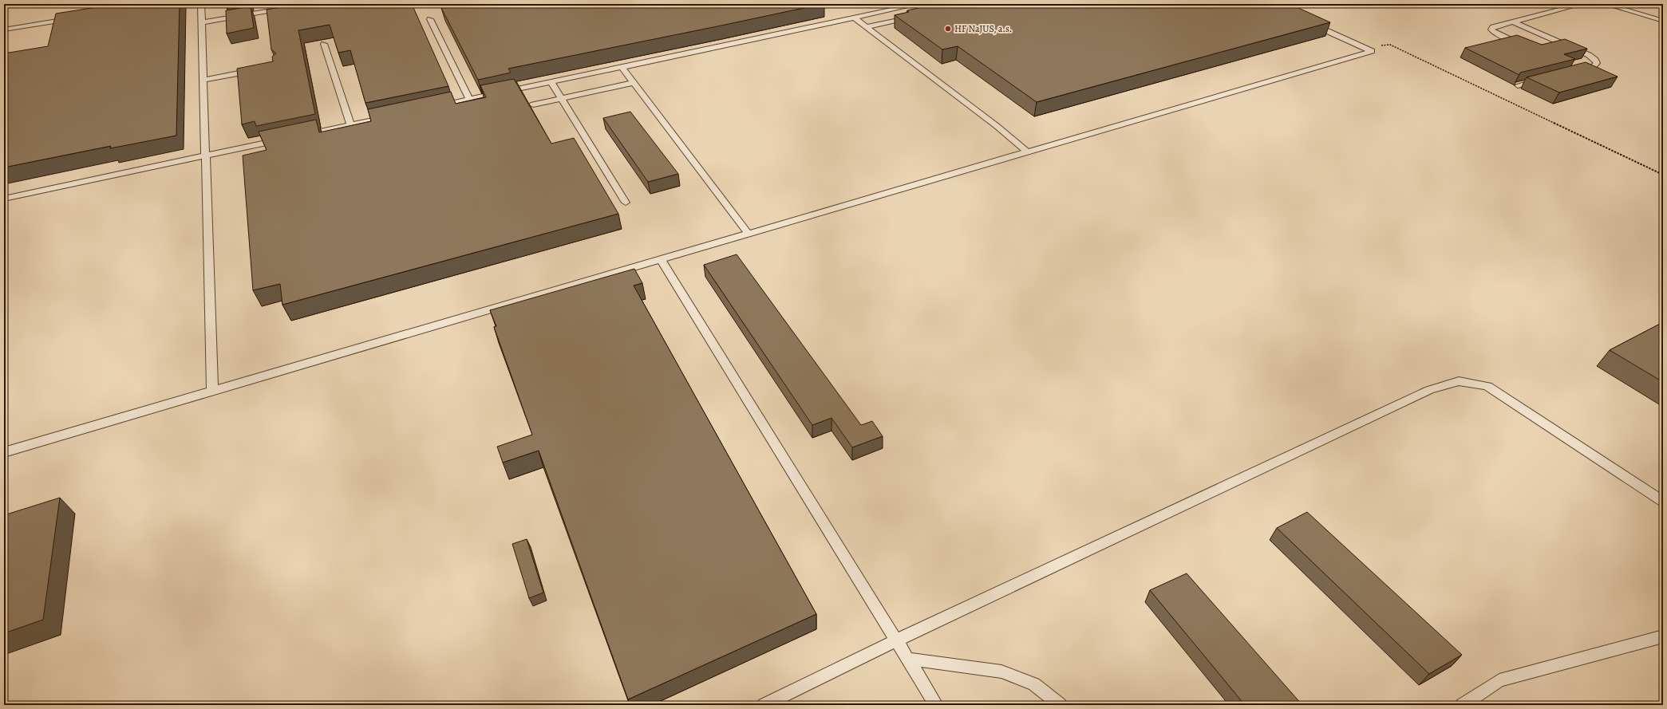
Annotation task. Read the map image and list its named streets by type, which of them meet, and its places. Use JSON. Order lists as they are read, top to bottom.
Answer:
{
  "places": ["HF NaJUS, a.s."]
}
